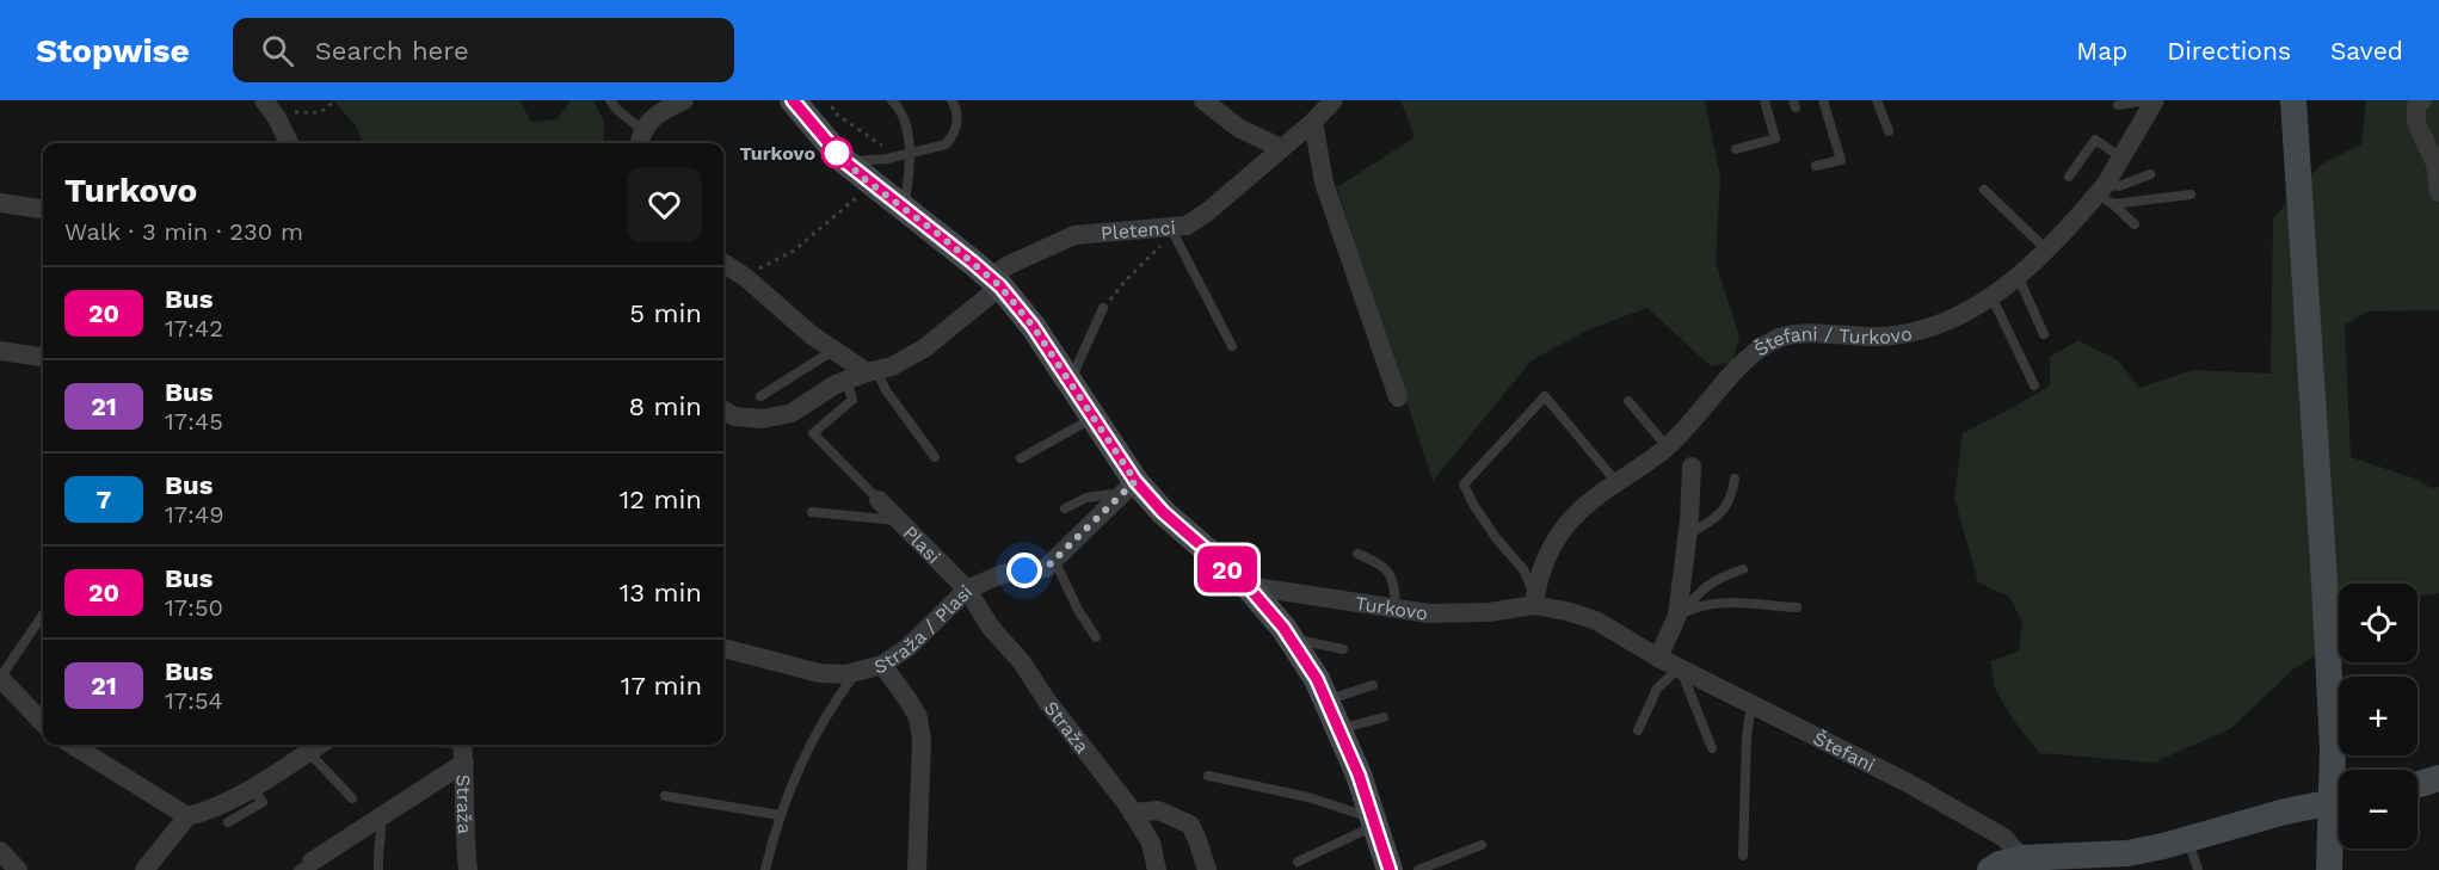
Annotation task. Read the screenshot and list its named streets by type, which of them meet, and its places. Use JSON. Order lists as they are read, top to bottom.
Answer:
{
  "streets": {
    "street": [
      "Pletenci",
      "Štefani / Turkovo",
      "Plasi",
      "Turkovo",
      "Straža / Plasi",
      "Straža",
      "Štefani"
    ]
  },
  "crossings": [
    ["Štefani / Turkovo", "Turkovo"],
    ["Štefani / Turkovo", "Štefani"],
    ["Plasi", "Straža / Plasi"],
    ["Plasi", "Straža"],
    ["Turkovo", "Štefani"],
    ["Straža / Plasi", "Straža"]
  ],
  "places": ["Turkovo"],
  "lines": ["bus line 20"],
  "page": {
    "header": "Stopwise",
    "search": "Search here",
    "nav": ["Map", "Directions", "Saved"],
    "on_map": "20",
    "heading": ["Turkovo", "Walk · 3 min · 230 m"],
    "list": [
      {
        "mark": "20",
        "name": "Bus",
        "note": "17:42",
        "value": "5 min"
      },
      {
        "mark": "21",
        "name": "Bus",
        "note": "17:45",
        "value": "8 min"
      },
      {
        "mark": "7",
        "name": "Bus",
        "note": "17:49",
        "value": "12 min"
      },
      {
        "mark": "20",
        "name": "Bus",
        "note": "17:50",
        "value": "13 min"
      },
      {
        "mark": "21",
        "name": "Bus",
        "note": "17:54",
        "value": "17 min"
      }
    ],
    "map_buttons": ["+", "−"]
  }
}
